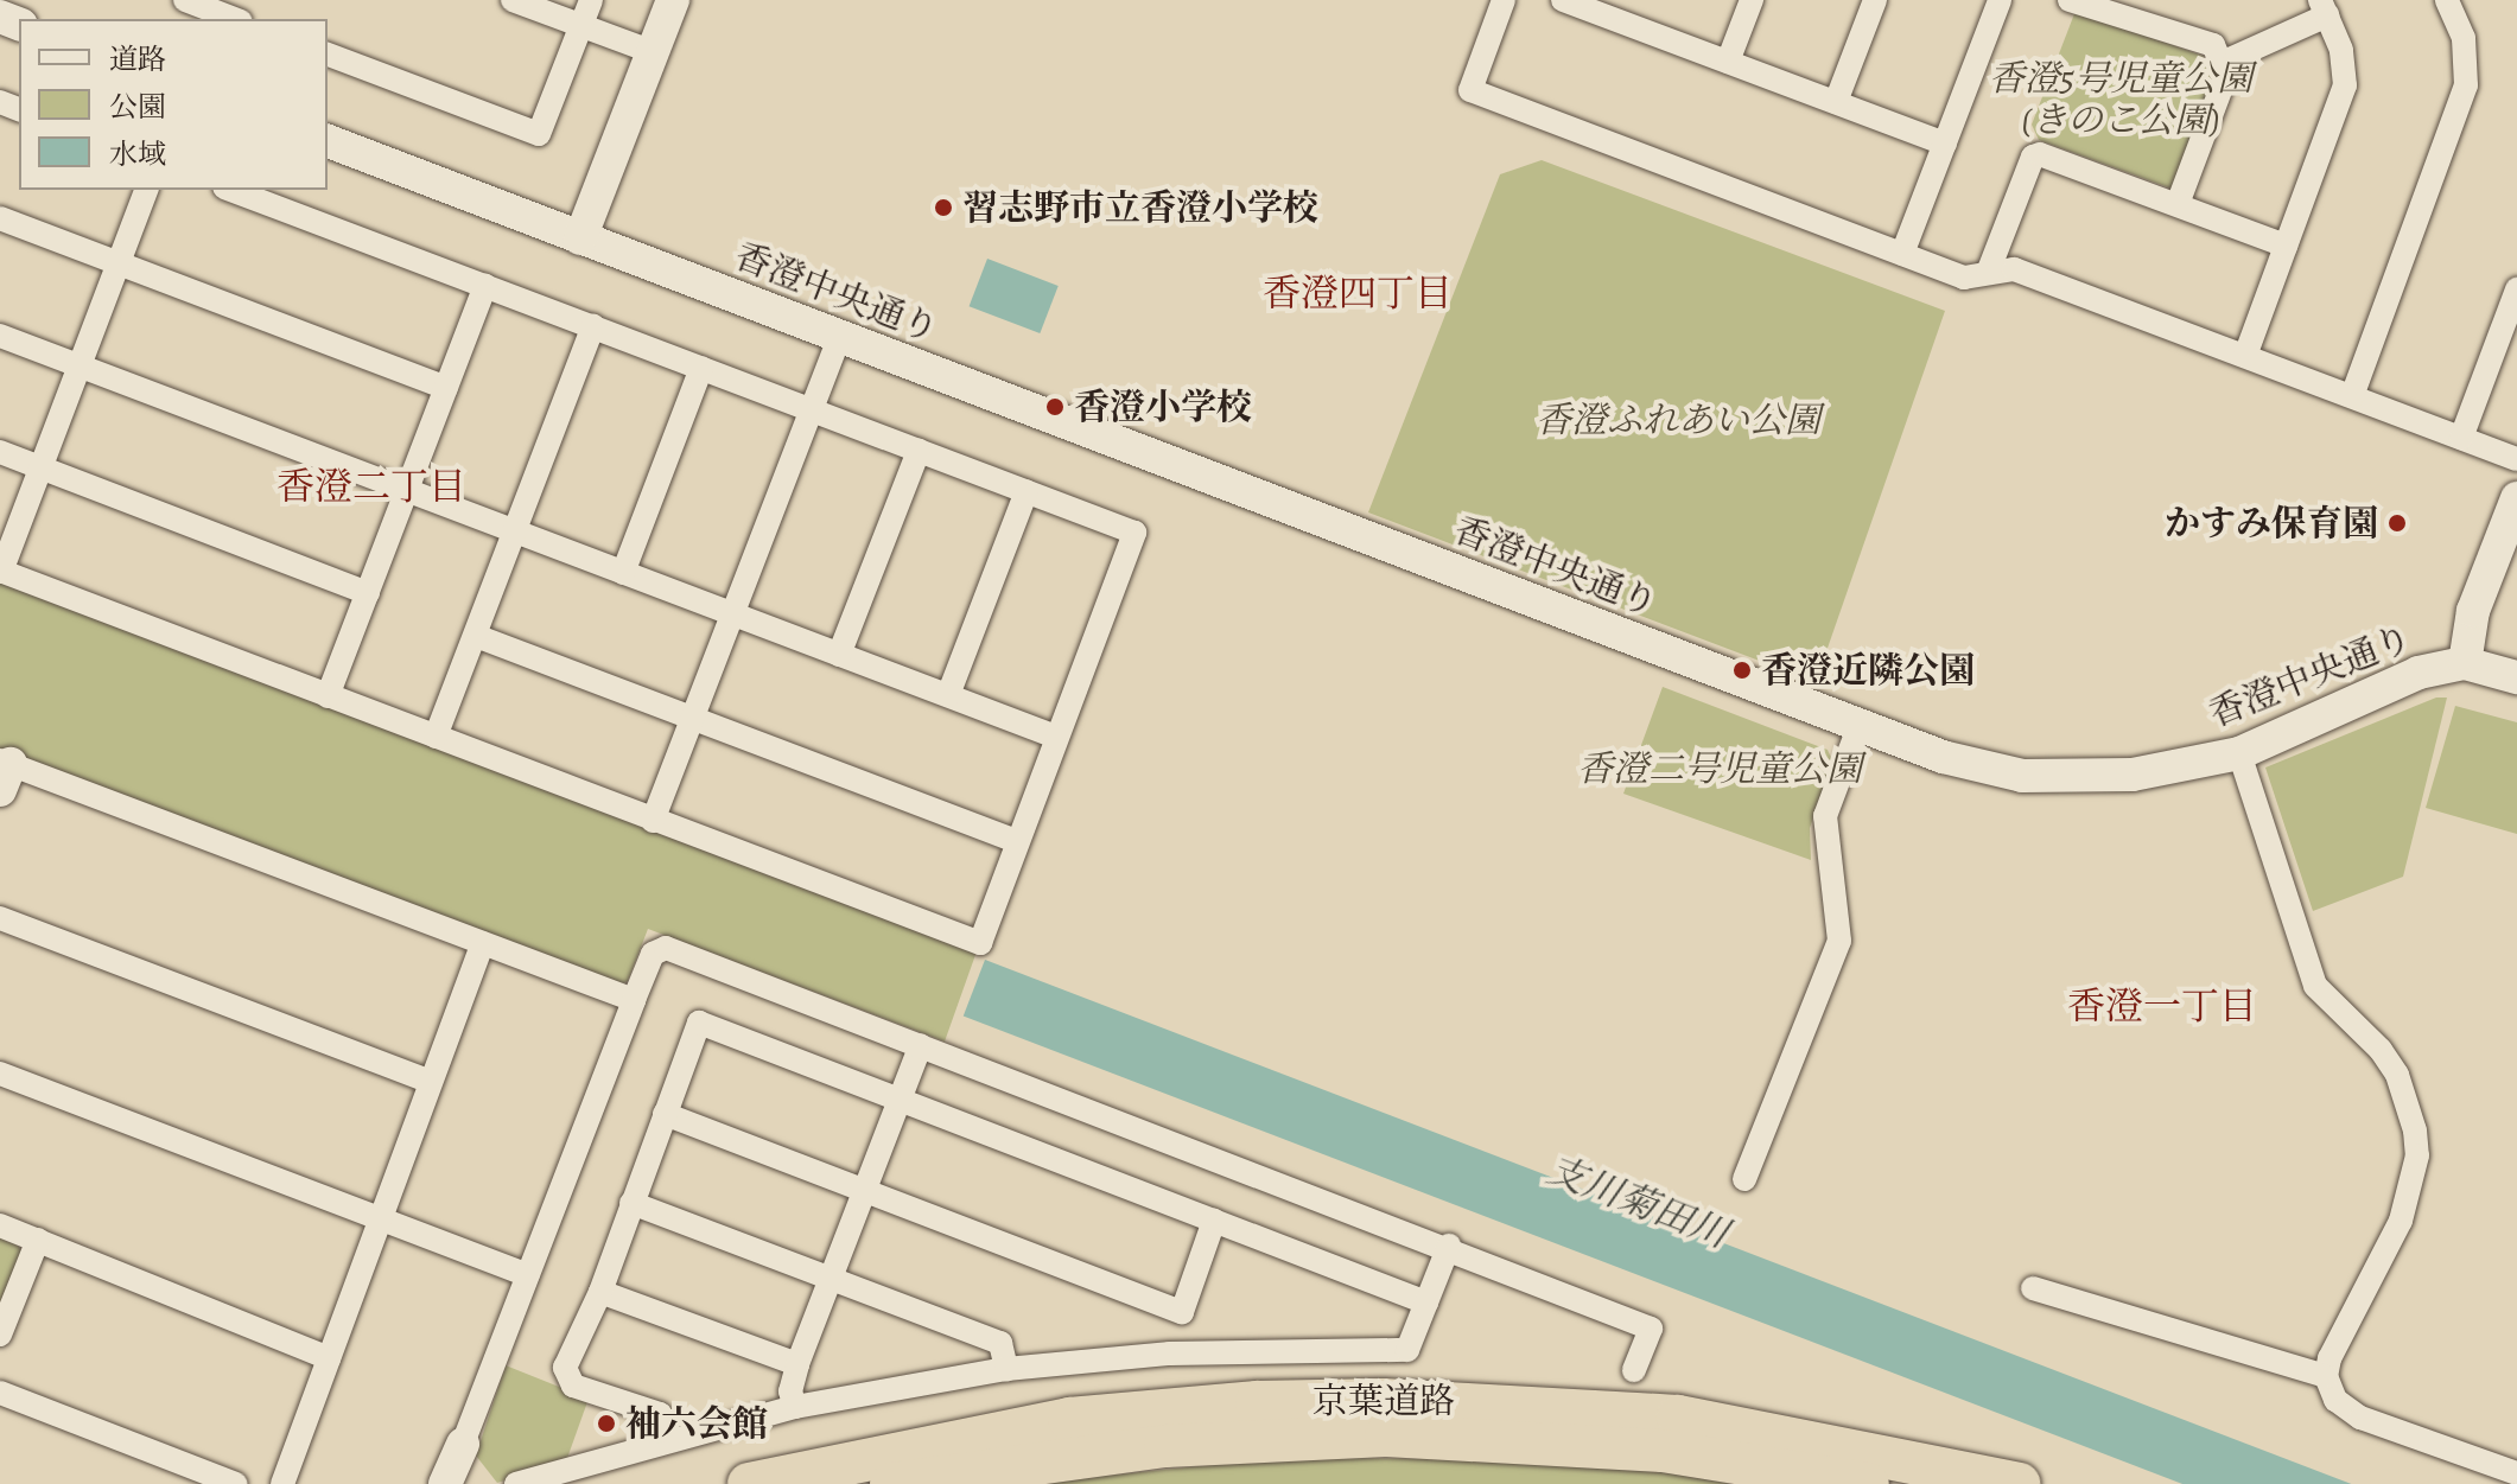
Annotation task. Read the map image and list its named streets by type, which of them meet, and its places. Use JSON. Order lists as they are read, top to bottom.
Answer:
{
  "streets": {
    "highway": ["京葉道路"],
    "street": ["香澄中央通り"]
  },
  "districts": ["香澄四丁目", "香澄二丁目", "香澄一丁目"],
  "water": ["支川菊田川"],
  "parks": ["香澄5号児童公園 (きのこ公園)", "香澄ふれあい公園", "香澄二号児童公園"],
  "places": [
    "習志野市立香澄小学校",
    "香澄小学校",
    "かすみ保育園",
    "香澄近隣公園",
    "袖六会館"
  ],
  "legend": ["道路", "公園", "水域"]
}
